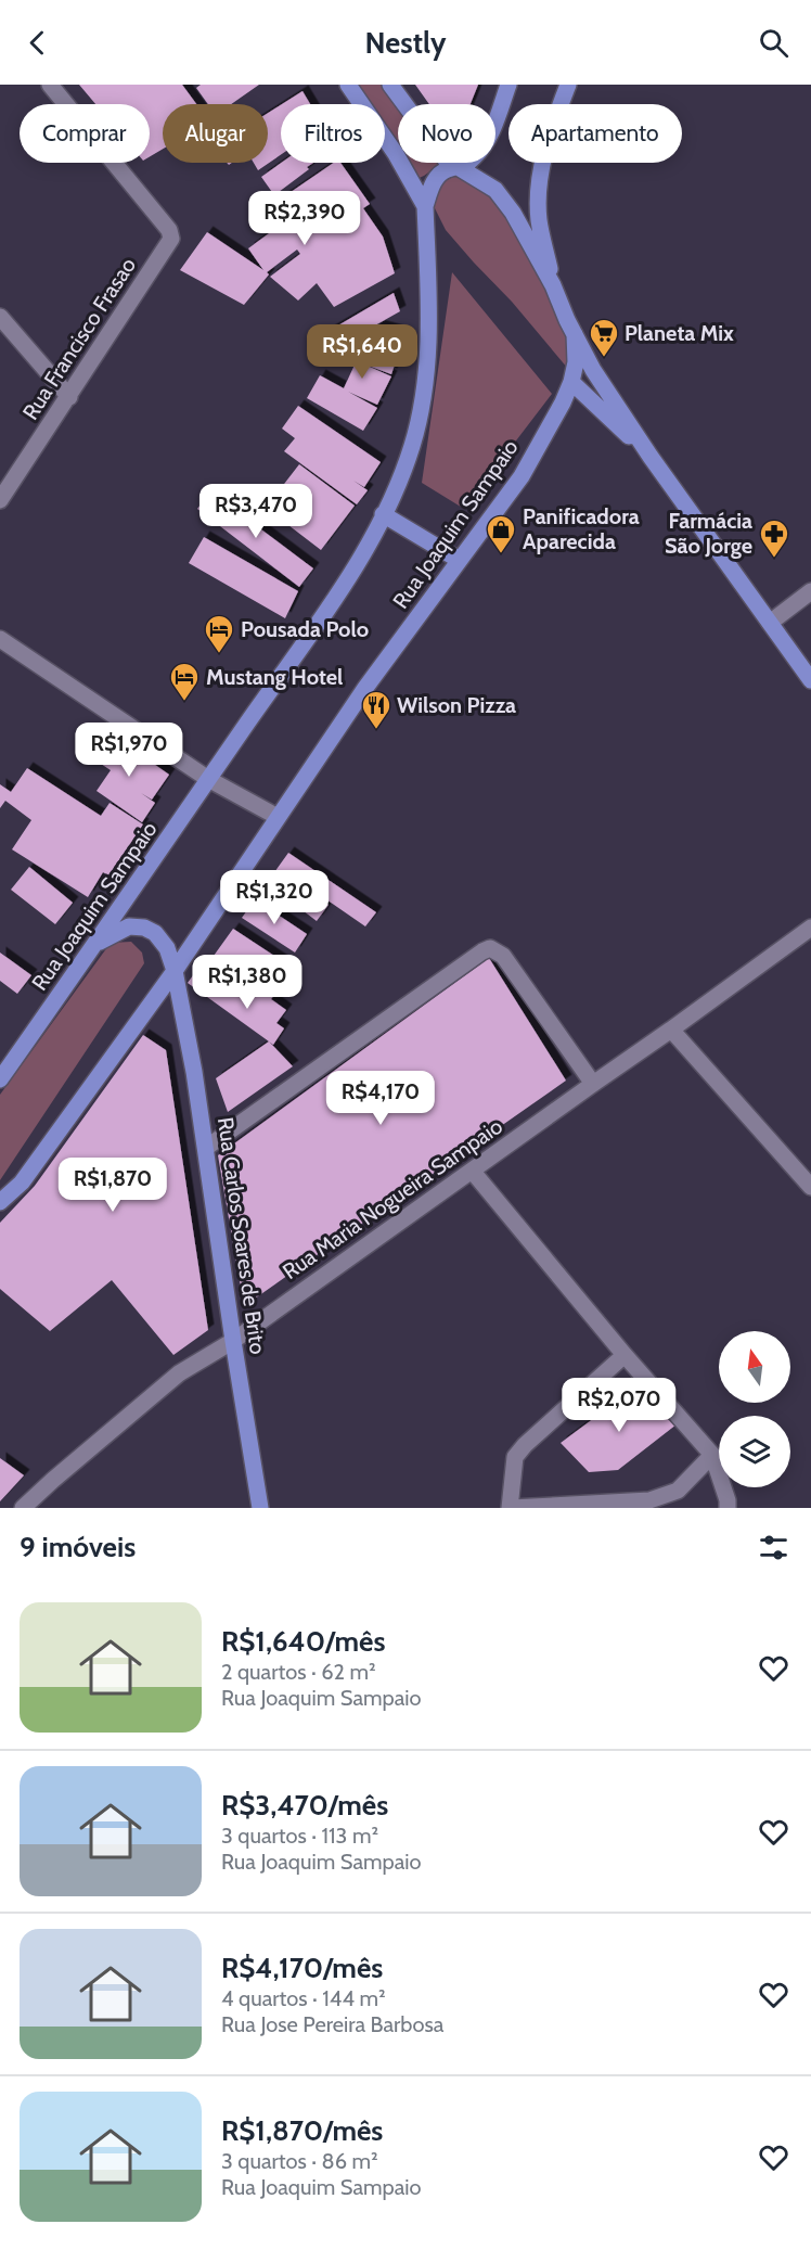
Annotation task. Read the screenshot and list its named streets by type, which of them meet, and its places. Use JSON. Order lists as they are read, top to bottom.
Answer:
{
  "streets": {
    "main road": ["Rua Joaquim Sampaio", "Rua Carlos Soares de Brito"],
    "street": ["Rua Francisco Frasao", "Rua Maria Nogueira Sampaio"]
  },
  "crossings": [
    ["Rua Joaquim Sampaio", "Rua Carlos Soares de Brito"],
    ["Rua Maria Nogueira Sampaio", "Rua Carlos Soares de Brito"]
  ],
  "places": {
    "supermarket": ["Planeta Mix"],
    "shop": ["Panificadora Aparecida"],
    "pharmacy": ["Farmácia São Jorge"],
    "hotel": ["Pousada Polo", "Mustang Hotel"],
    "restaurant": ["Wilson Pizza"]
  },
  "north": "top",
  "page": {
    "header": "Nestly",
    "chip": [
      "Comprar",
      "Alugar",
      "Filtros",
      "Novo",
      "Apartamento"
    ],
    "price": [
      "R$2,390",
      "R$1,640",
      "R$3,470",
      "R$1,970",
      "R$1,320",
      "R$1,380",
      "R$4,170",
      "R$1,870",
      "R$2,070"
    ],
    "heading": "9 imóveis",
    "list": [
      {
        "name": "R$1,640/mês",
        "note": "2 quartos · 62 m² · Rua Joaquim Sampaio"
      },
      {
        "name": "R$3,470/mês",
        "note": "3 quartos · 113 m² · Rua Joaquim Sampaio"
      },
      {
        "name": "R$4,170/mês",
        "note": "4 quartos · 144 m² · Rua Jose Pereira Barbosa"
      },
      {
        "name": "R$1,870/mês",
        "note": "3 quartos · 86 m² · Rua Joaquim Sampaio"
      }
    ]
  }
}
